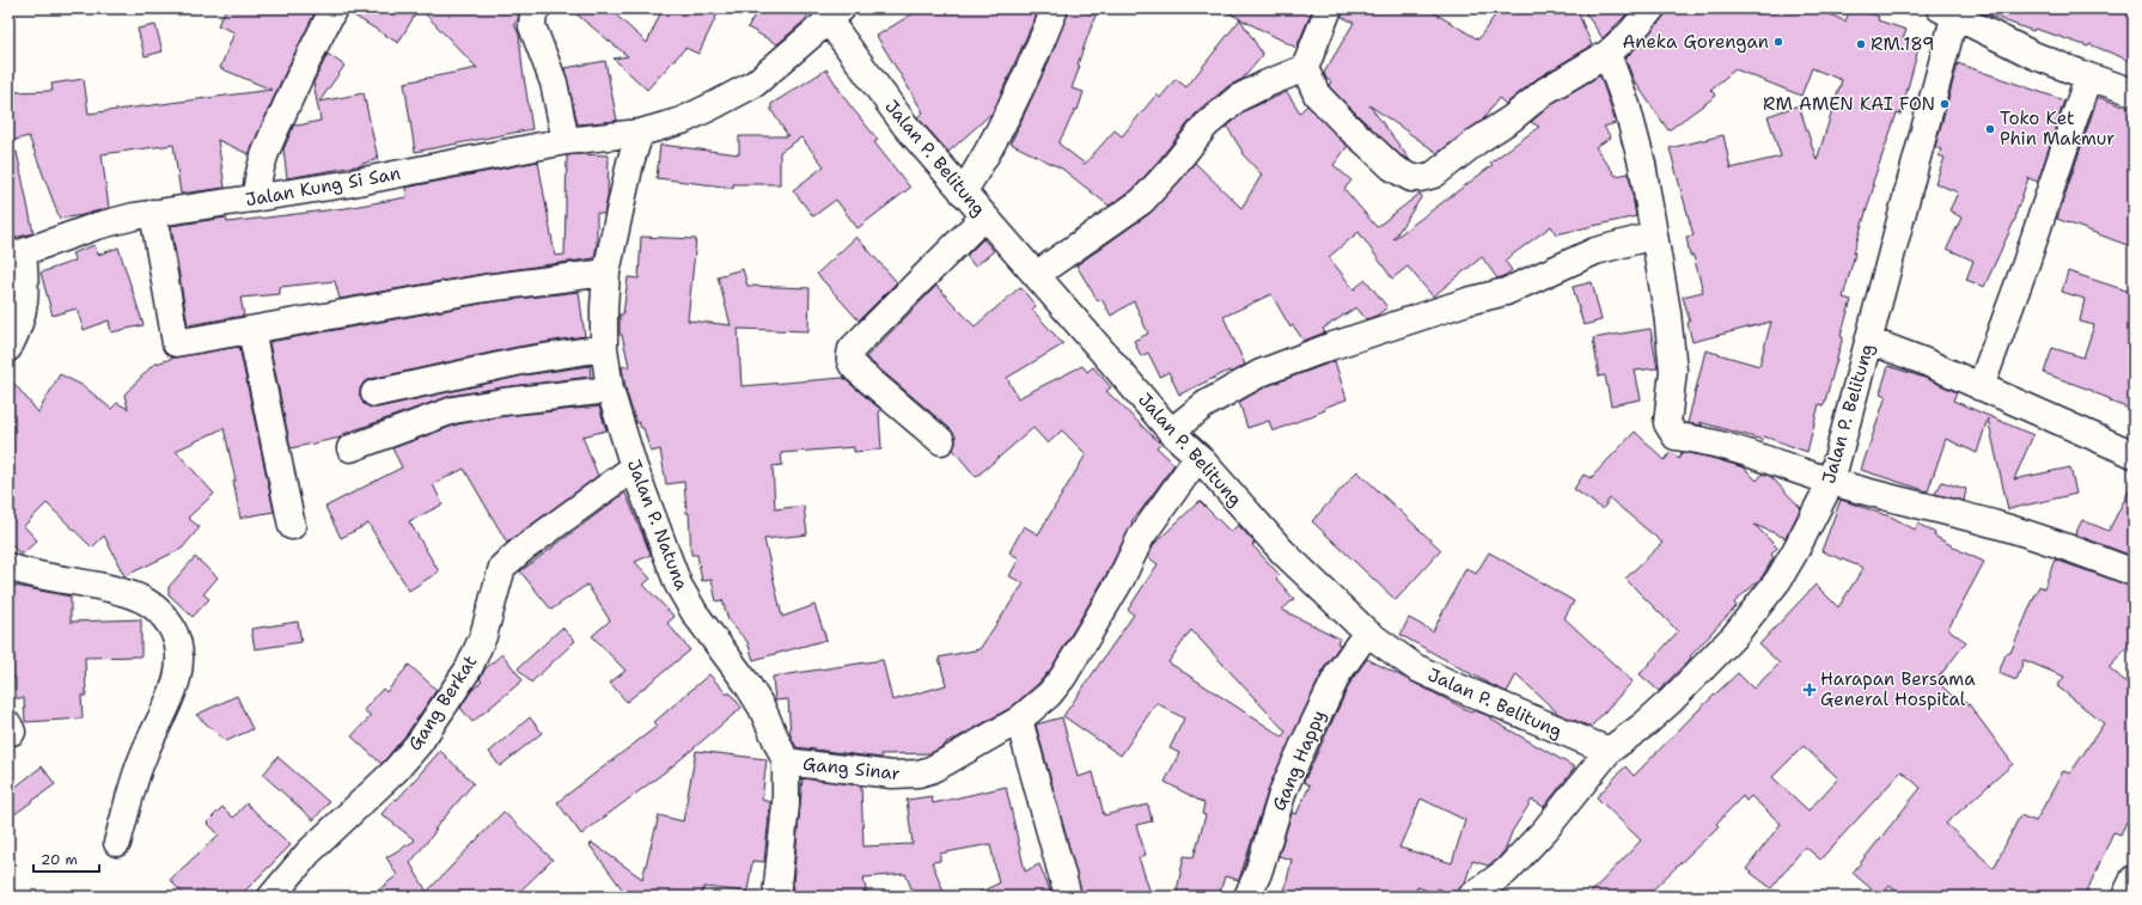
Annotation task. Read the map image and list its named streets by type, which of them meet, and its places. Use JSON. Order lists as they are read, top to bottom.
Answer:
{
  "streets": {
    "street": [
      "Jalan P. Belitung",
      "Jalan Kung Si San",
      "Jalan P. Natuna",
      "Gang Berkat",
      "Gang Happy",
      "Gang Sinar"
    ]
  },
  "crossings": [
    ["Jalan P. Belitung", "Jalan Kung Si San"],
    ["Jalan P. Belitung", "Gang Happy"],
    ["Jalan P. Belitung", "Gang Sinar"],
    ["Jalan Kung Si San", "Jalan P. Natuna"],
    ["Jalan P. Natuna", "Gang Berkat"],
    ["Jalan P. Natuna", "Gang Sinar"]
  ],
  "places": {
    "other": [
      "Aneka Gorengan",
      "RM.189",
      "RM AMEN KAI FON",
      "Toko Ket Phin Makmur"
    ],
    "health": ["Harapan Bersama General Hospital"]
  },
  "scale_bar": "20 m"
}
